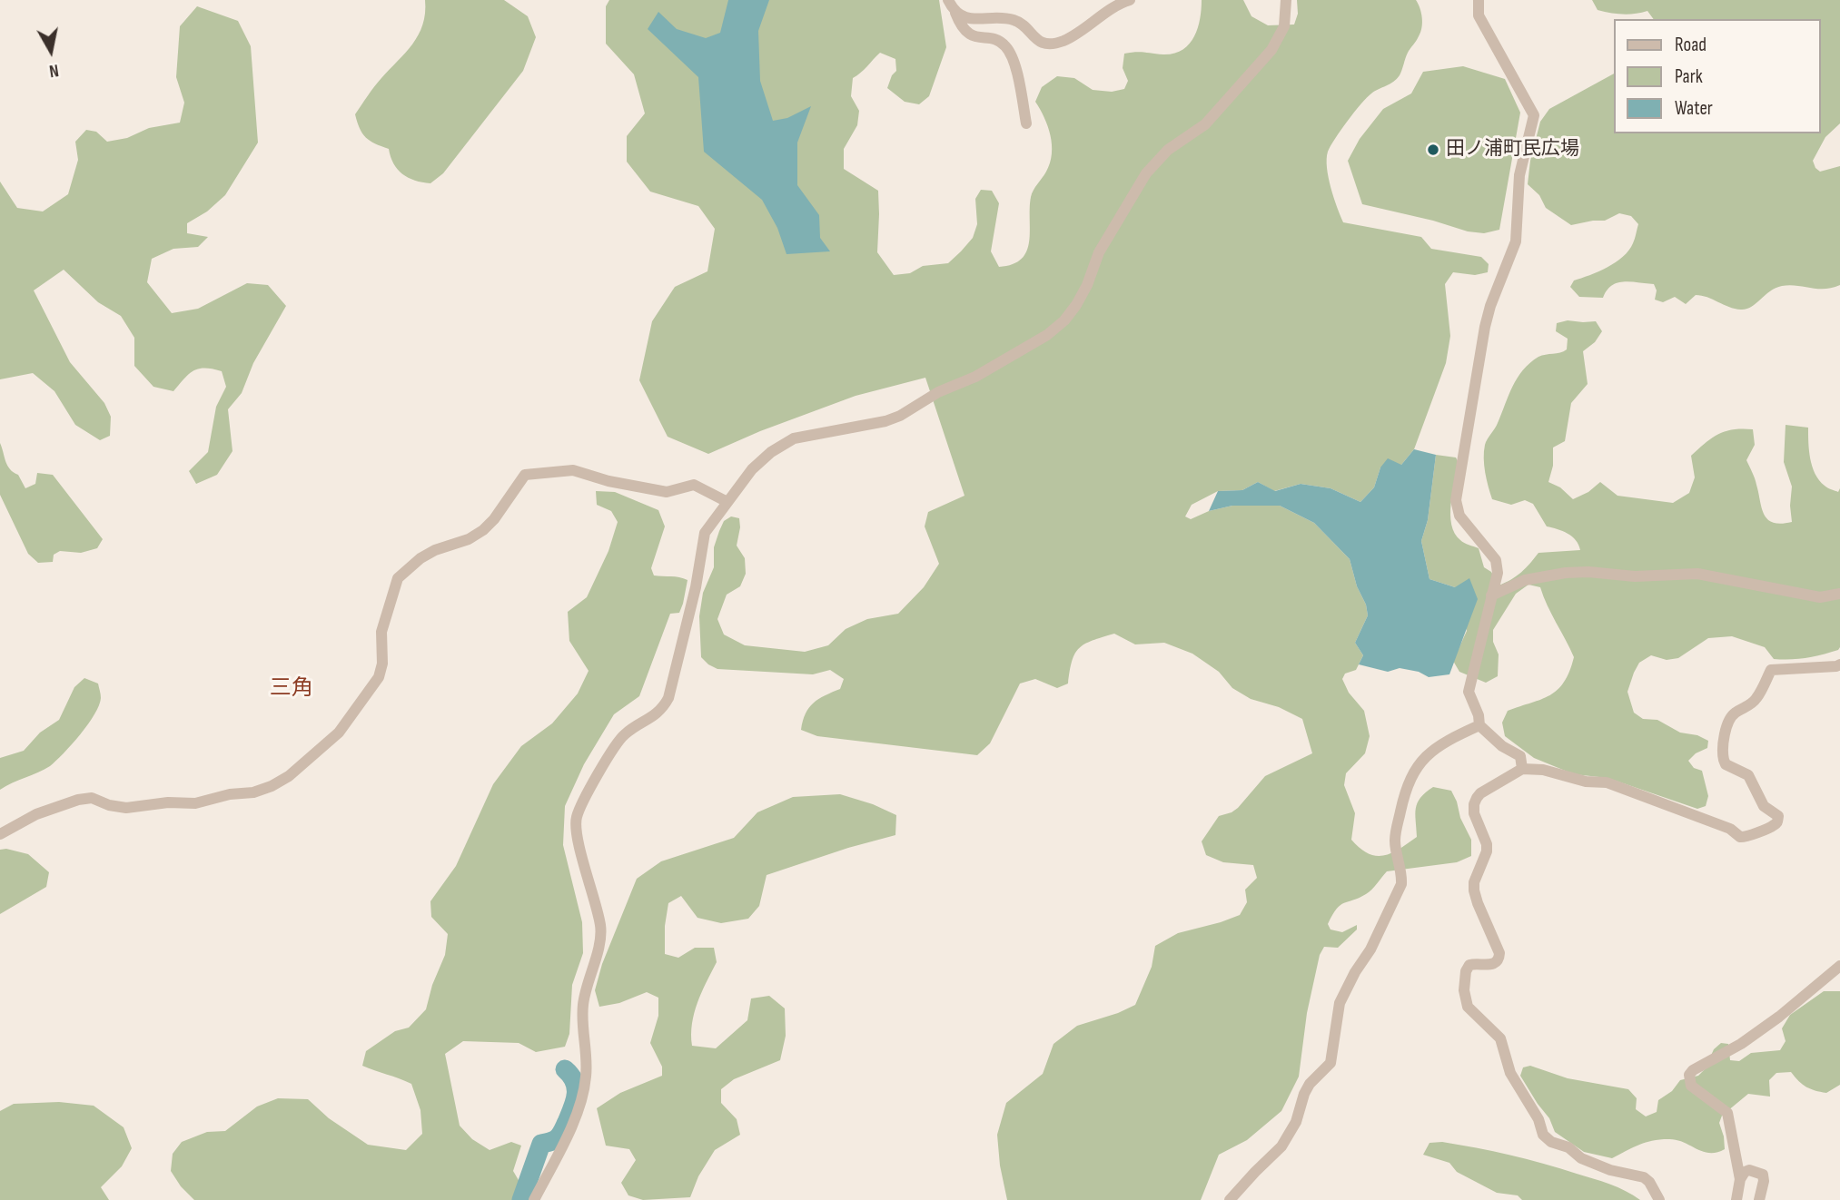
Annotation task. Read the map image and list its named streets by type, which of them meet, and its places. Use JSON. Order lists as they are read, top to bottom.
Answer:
{
  "districts": ["三角"],
  "places": ["田ノ浦町民広場"],
  "legend": ["Road", "Park", "Water"],
  "north": "bottom"
}
